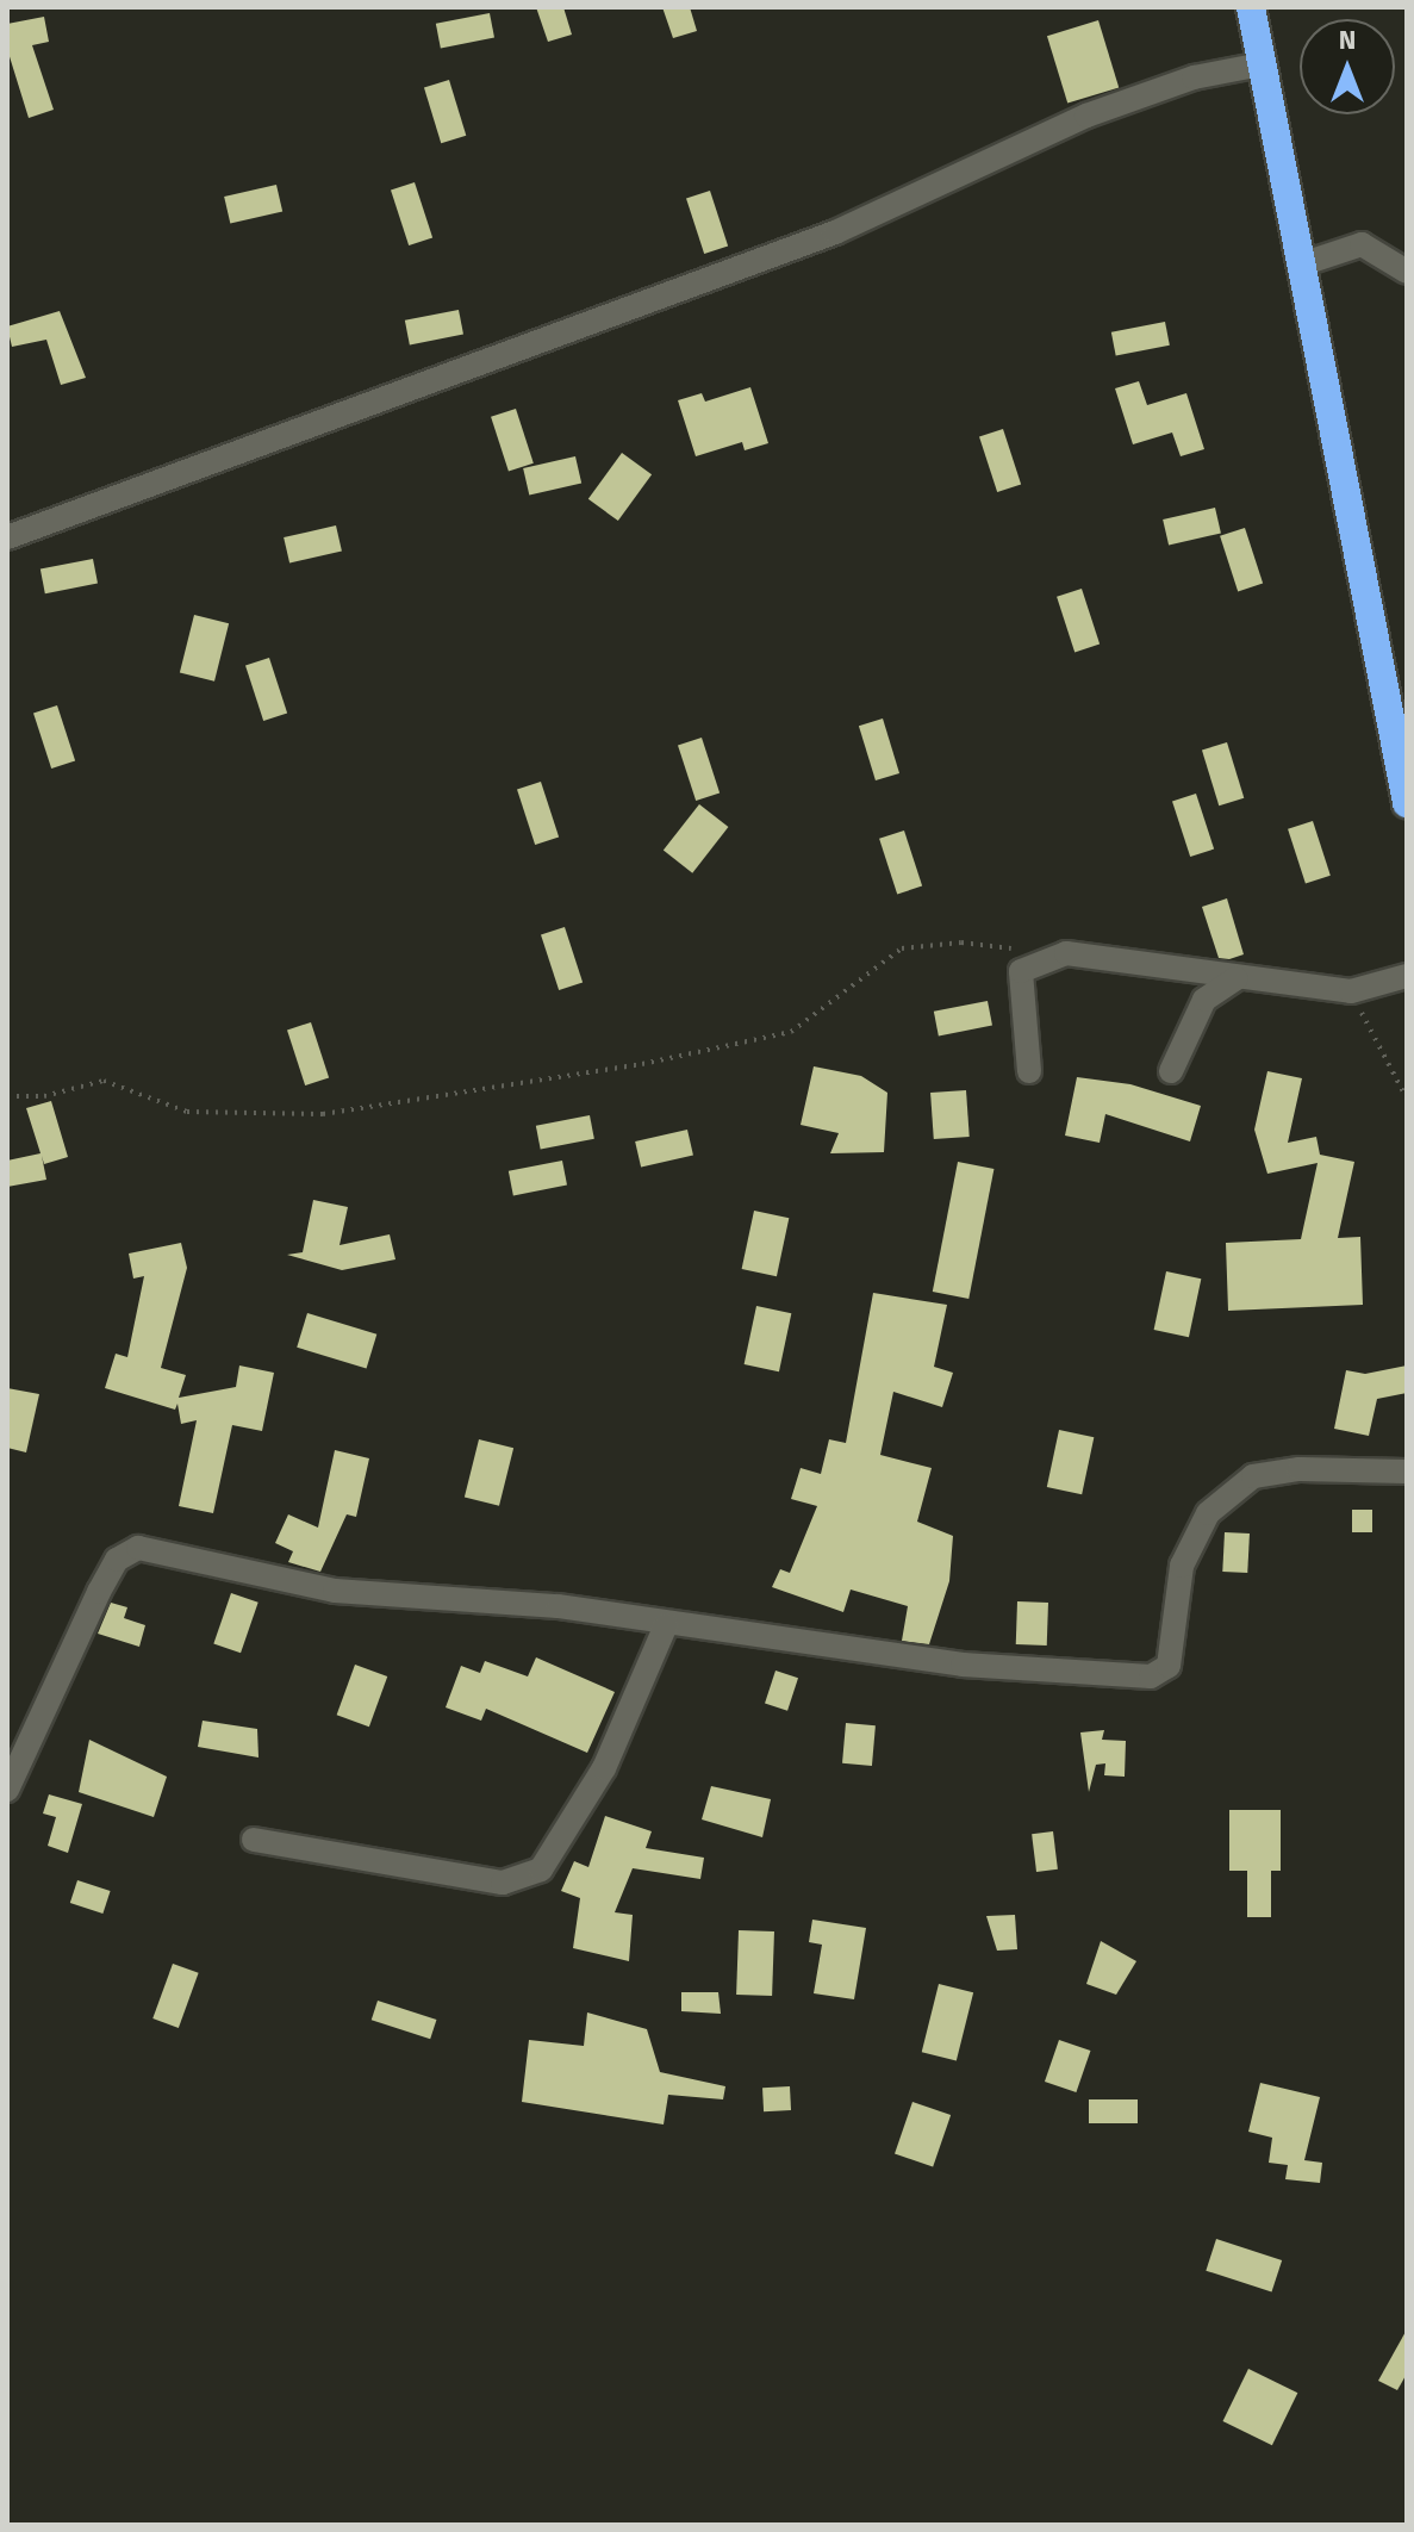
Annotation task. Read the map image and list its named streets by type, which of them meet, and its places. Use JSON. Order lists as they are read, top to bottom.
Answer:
{
  "north": "top"
}
